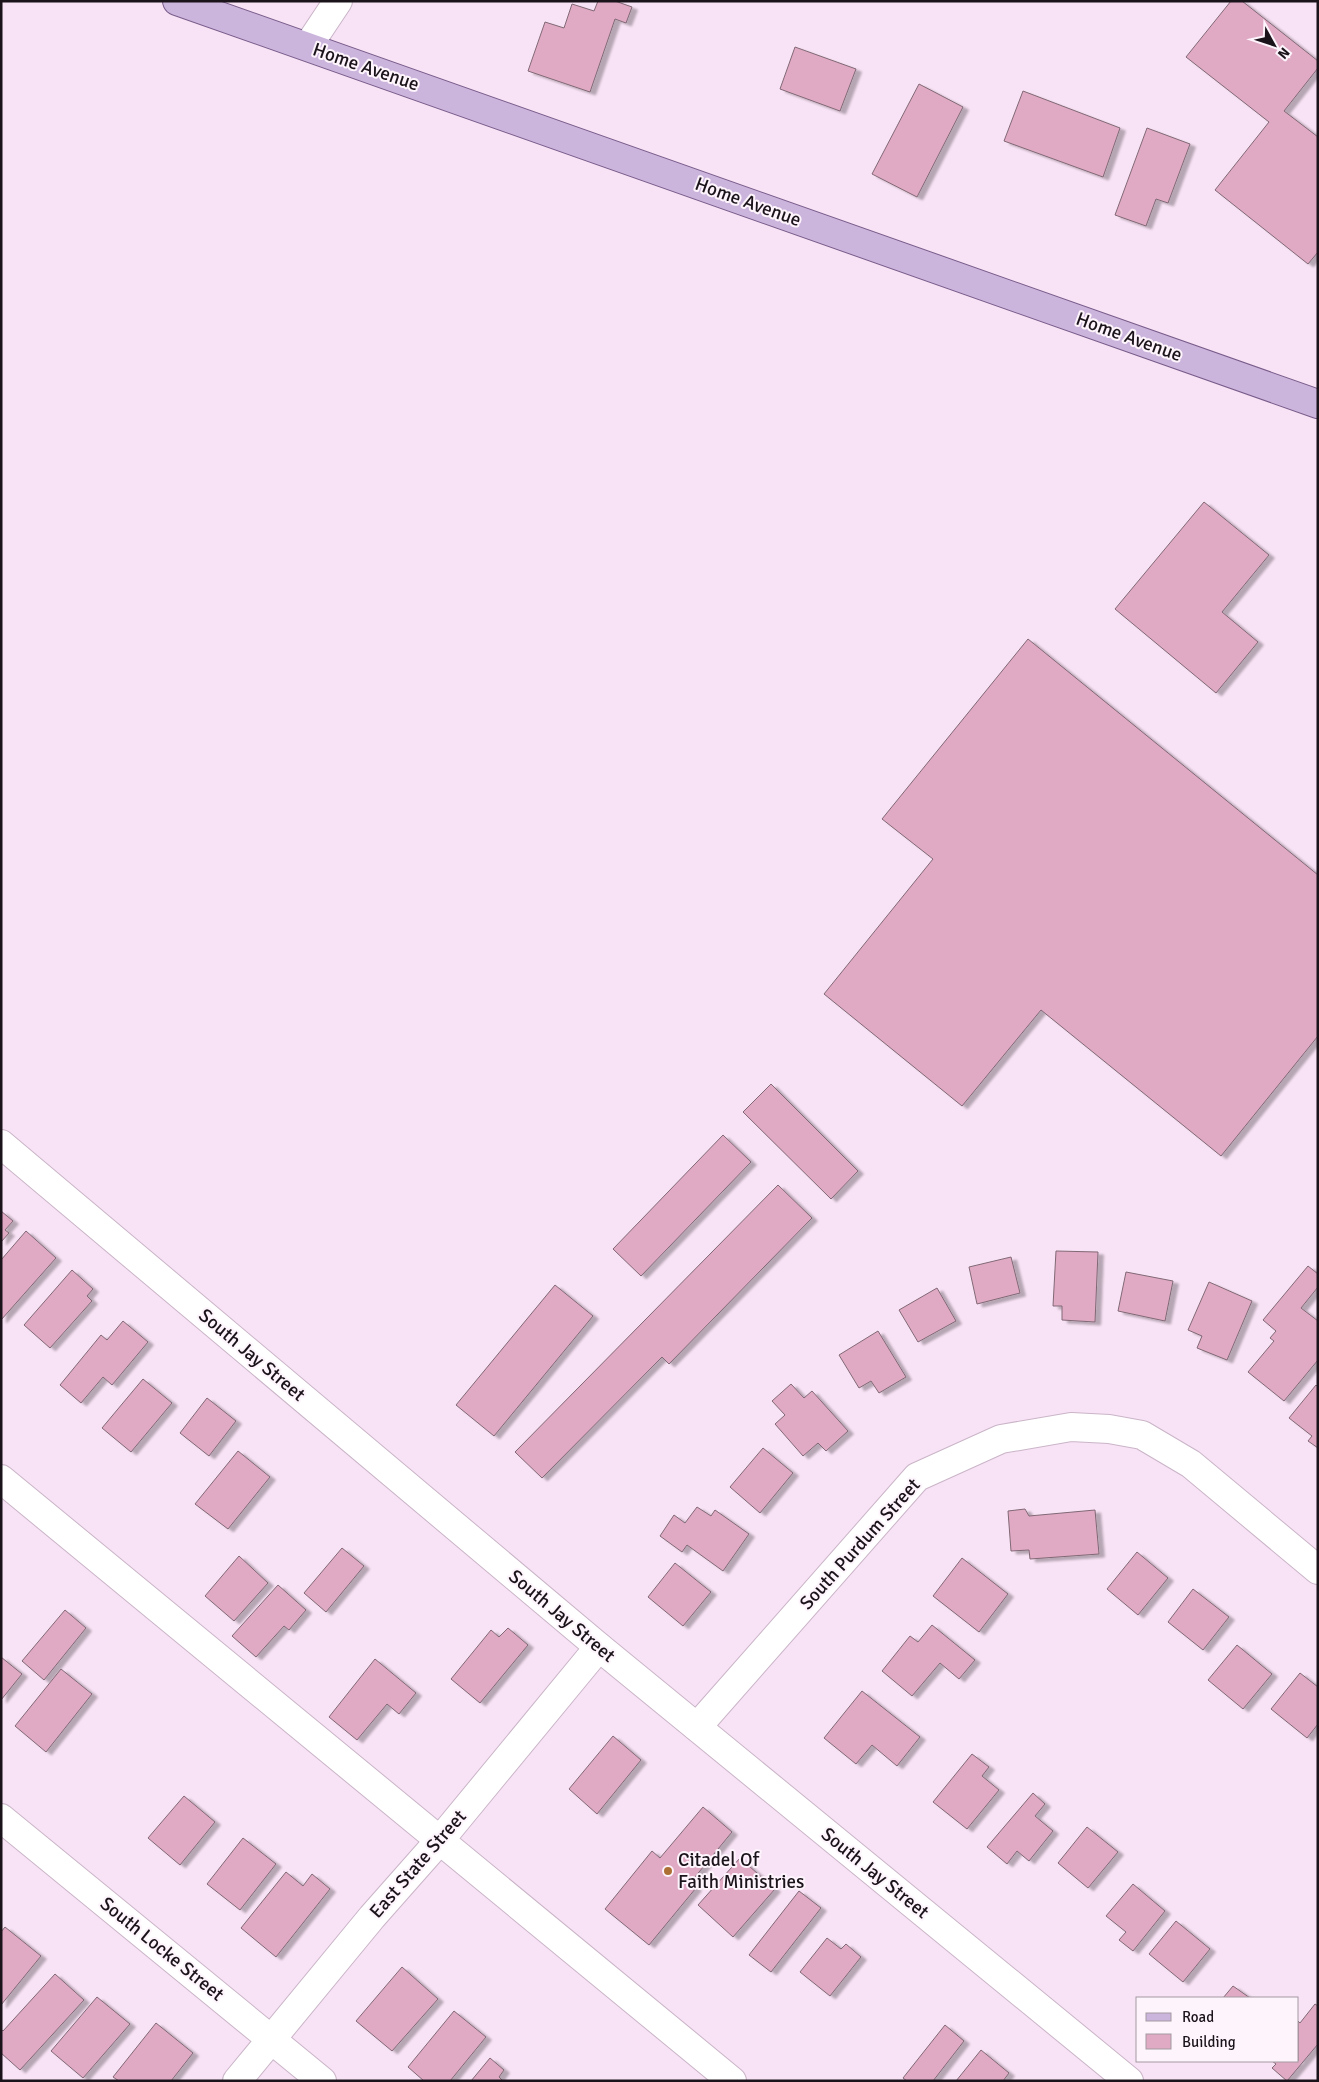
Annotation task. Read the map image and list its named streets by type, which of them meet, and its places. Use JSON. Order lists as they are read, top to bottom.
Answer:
{
  "streets": {
    "main road": ["Home Avenue"],
    "street": [
      "South Jay Street",
      "South Purdum Street",
      "East State Street",
      "South Locke Street"
    ]
  },
  "crossings": [
    ["South Jay Street", "South Purdum Street"],
    ["South Jay Street", "East State Street"],
    ["East State Street", "South Locke Street"]
  ],
  "places": ["Citadel Of Faith Ministries"],
  "legend": ["Road", "Building"],
  "north": "bottom right"
}
